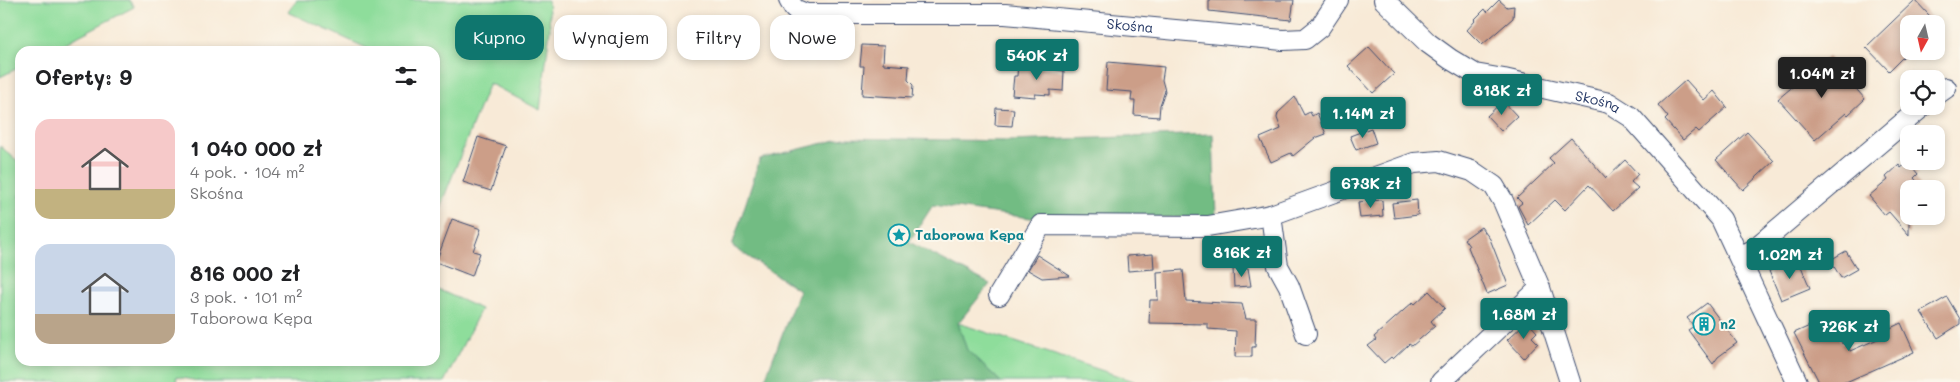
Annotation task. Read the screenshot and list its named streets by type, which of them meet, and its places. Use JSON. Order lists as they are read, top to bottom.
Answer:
{
  "streets": {
    "street": ["Skośna"]
  },
  "places": {
    "place": ["Taborowa Kępa"],
    "building": ["n2"]
  },
  "north": "bottom",
  "page": {
    "map_buttons": ["+", "−"],
    "chip": [
      "Kupno",
      "Wynajem",
      "Filtry",
      "Nowe"
    ],
    "price": [
      "540K zł",
      "1.04M zł",
      "818K zł",
      "1.14M zł",
      "673K zł",
      "816K zł",
      "1.02M zł",
      "1.68M zł",
      "726K zł"
    ],
    "heading": "Oferty: 9",
    "list": [
      {
        "name": "1 040 000 zł",
        "note": "4 pok. · 104 m² · Skośna"
      },
      {
        "name": "816 000 zł",
        "note": "3 pok. · 101 m² · Taborowa Kępa"
      }
    ]
  }
}
